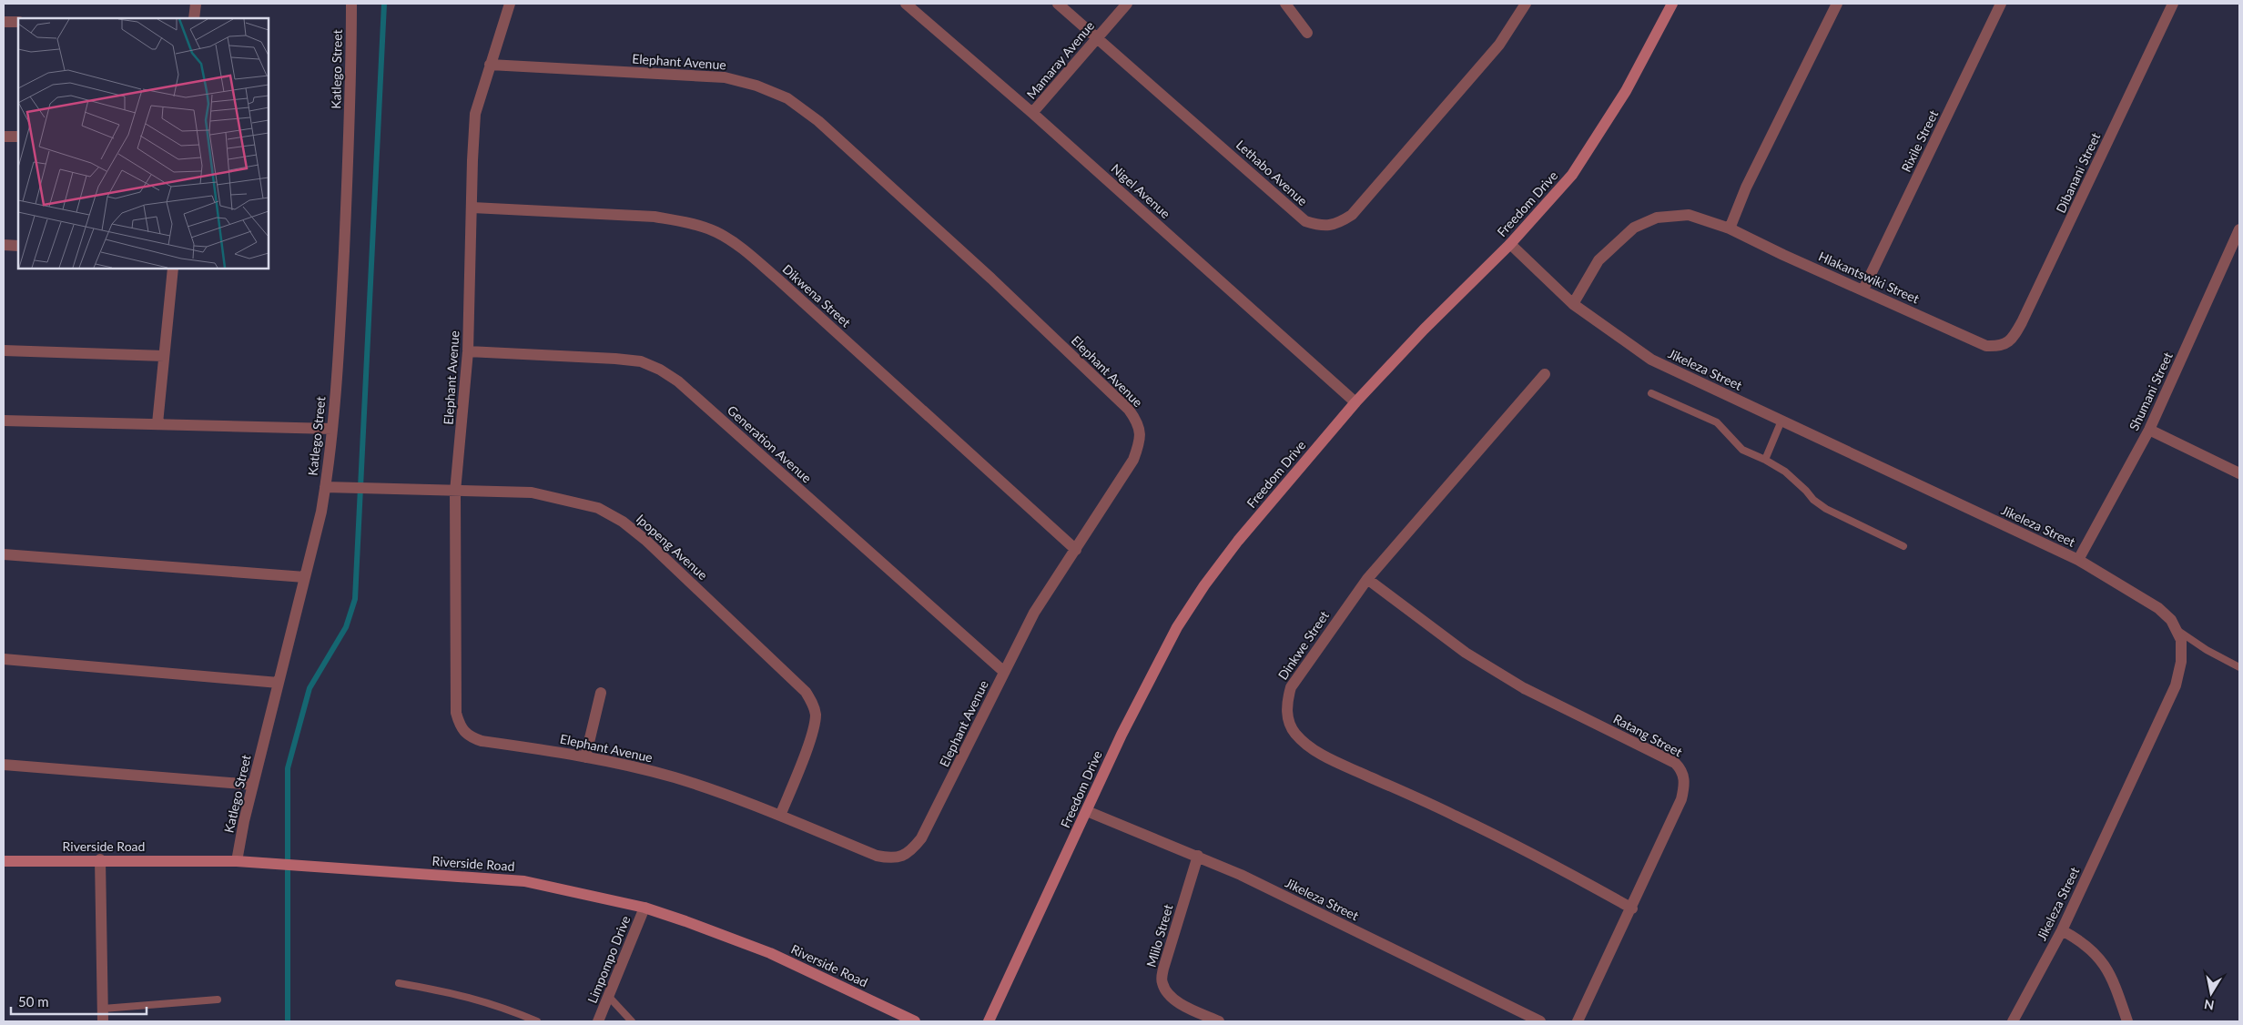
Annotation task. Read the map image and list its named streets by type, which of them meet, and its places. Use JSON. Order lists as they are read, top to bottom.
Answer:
{
  "streets": {
    "street": [
      "Mamaray Avenue",
      "Elephant Avenue",
      "Katlego Street",
      "Rixile Street",
      "Lethabo Avenue",
      "Dibanani Street",
      "Nigel Avenue",
      "Freedom Drive",
      "Hlakantswiki Street",
      "Dikwena Street",
      "Jikeleza Street",
      "Shumani Street",
      "Generation Avenue",
      "Ipopeng Avenue",
      "Dinkwe Street",
      "Ratang Street",
      "Riverside Road",
      "Mlilo Street",
      "Limpompo Drive"
    ]
  },
  "crossings": [
    ["Mamaray Avenue", "Lethabo Avenue"],
    ["Mamaray Avenue", "Nigel Avenue"],
    ["Elephant Avenue", "Dikwena Street"],
    ["Elephant Avenue", "Generation Avenue"],
    ["Elephant Avenue", "Ipopeng Avenue"],
    ["Katlego Street", "Ipopeng Avenue"],
    ["Katlego Street", "Riverside Road"],
    ["Rixile Street", "Hlakantswiki Street"],
    ["Dibanani Street", "Hlakantswiki Street"],
    ["Nigel Avenue", "Freedom Drive"],
    ["Freedom Drive", "Jikeleza Street"],
    ["Hlakantswiki Street", "Jikeleza Street"],
    ["Jikeleza Street", "Shumani Street"],
    ["Jikeleza Street", "Mlilo Street"],
    ["Dinkwe Street", "Ratang Street"],
    ["Riverside Road", "Limpompo Drive"]
  ],
  "scale_bar": "50 m",
  "north": "bottom"
}
